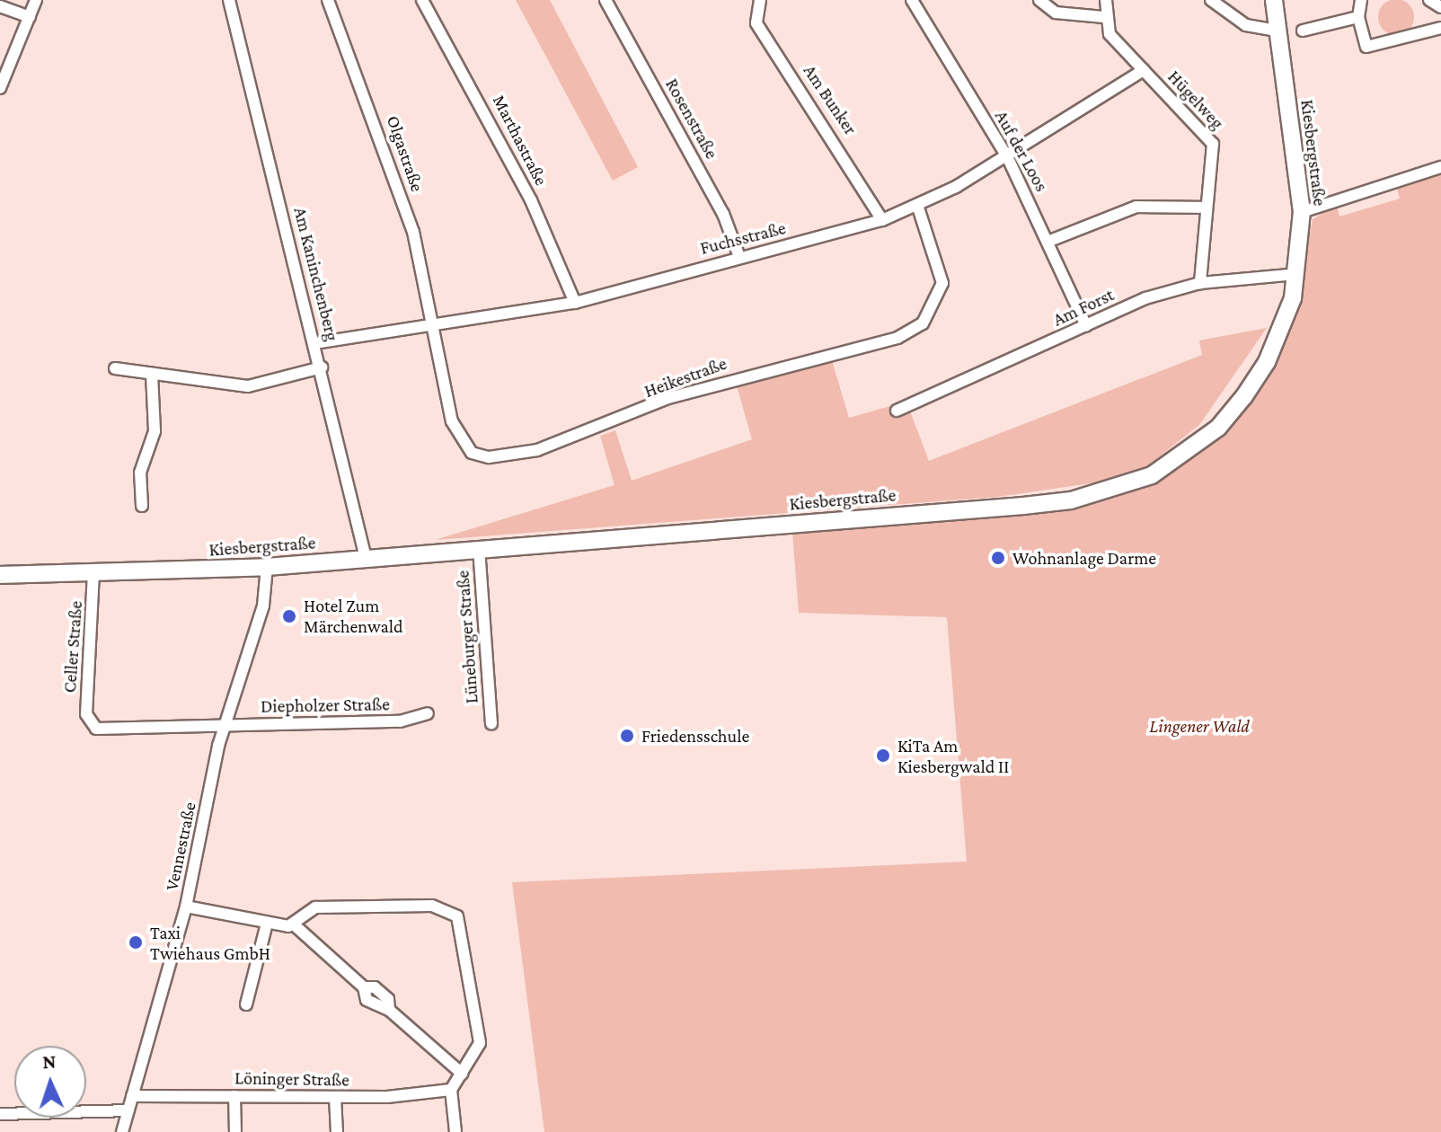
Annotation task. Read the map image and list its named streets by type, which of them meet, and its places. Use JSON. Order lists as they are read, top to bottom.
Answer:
{
  "streets": {
    "street": [
      "Am Bunker",
      "Hügelweg",
      "Rosenstraße",
      "Marthastraße",
      "Auf der Loos",
      "Kiesbergstraße",
      "Olgastraße",
      "Fuchsstraße",
      "Am Kaninchenberg",
      "Am Forst",
      "Heikestraße",
      "Lüneburger Straße",
      "Celler Straße",
      "Diepholzer Straße",
      "Vennestraße",
      "Löninger Straße"
    ]
  },
  "crossings": [
    ["Am Bunker", "Fuchsstraße"],
    ["Hügelweg", "Fuchsstraße"],
    ["Hügelweg", "Am Forst"],
    ["Rosenstraße", "Fuchsstraße"],
    ["Marthastraße", "Fuchsstraße"],
    ["Auf der Loos", "Fuchsstraße"],
    ["Auf der Loos", "Am Forst"],
    ["Kiesbergstraße", "Am Kaninchenberg"],
    ["Kiesbergstraße", "Am Forst"],
    ["Kiesbergstraße", "Lüneburger Straße"],
    ["Kiesbergstraße", "Celler Straße"],
    ["Kiesbergstraße", "Vennestraße"],
    ["Olgastraße", "Fuchsstraße"],
    ["Olgastraße", "Heikestraße"],
    ["Fuchsstraße", "Am Kaninchenberg"],
    ["Fuchsstraße", "Heikestraße"],
    ["Celler Straße", "Diepholzer Straße"],
    ["Diepholzer Straße", "Vennestraße"],
    ["Vennestraße", "Löninger Straße"]
  ],
  "parks": ["Lingener Wald"],
  "places": [
    "Wohnanlage Darme",
    "Hotel Zum Märchenwald",
    "Friedensschule",
    "KiTa Am Kiesbergwald II",
    "Taxi Twiehaus GmbH"
  ],
  "north": "top"
}
